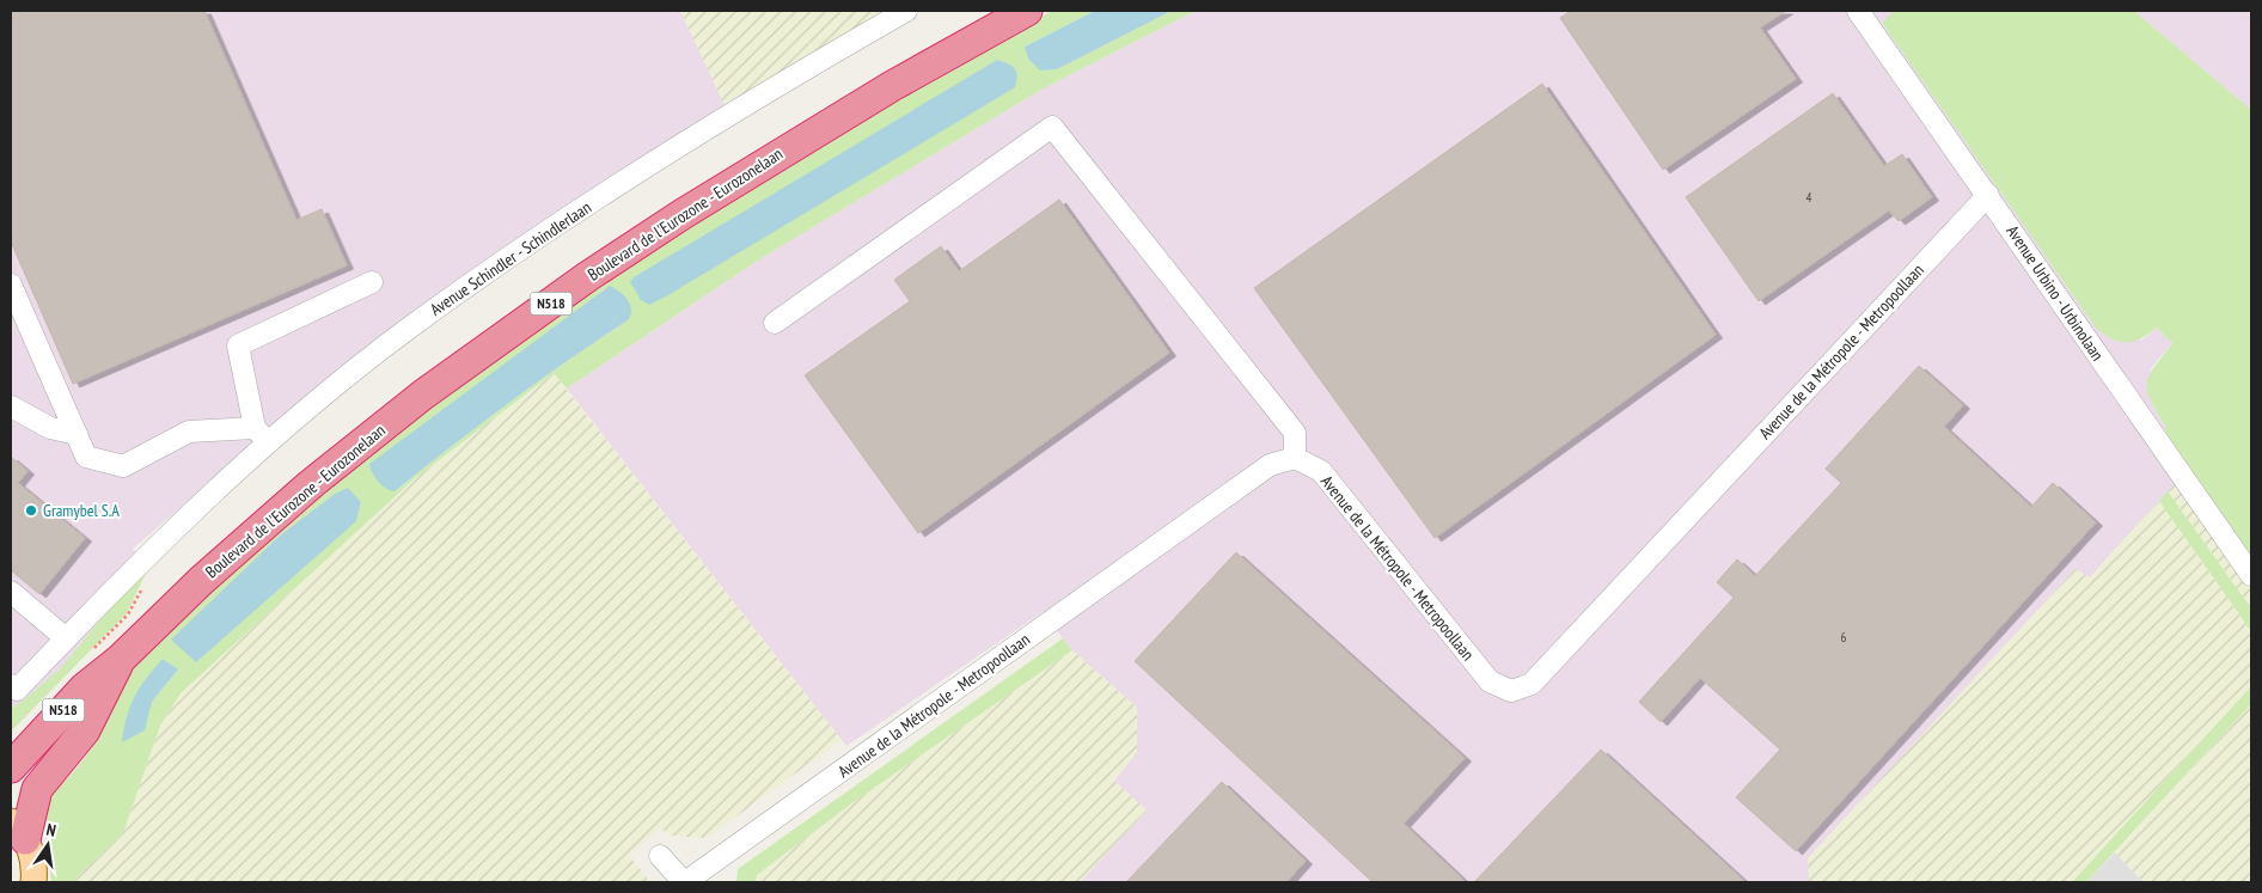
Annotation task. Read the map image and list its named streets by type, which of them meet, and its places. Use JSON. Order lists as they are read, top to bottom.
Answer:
{
  "streets": {
    "highway": ["Boulevard de l'Eurozone - Eurozonelaan", "N518"],
    "street": ["Avenue Schindler - Schindlerlaan", "Avenue Urbino - Urbinolaan", "Avenue de la Métropole - Metropoollaan"]
  },
  "crossings": [
    ["Avenue Urbino - Urbinolaan", "Avenue de la Métropole - Metropoollaan"]
  ],
  "places": ["Gramybel S.A"],
  "house_numbers": ["4", "6"],
  "north": "top"
}
